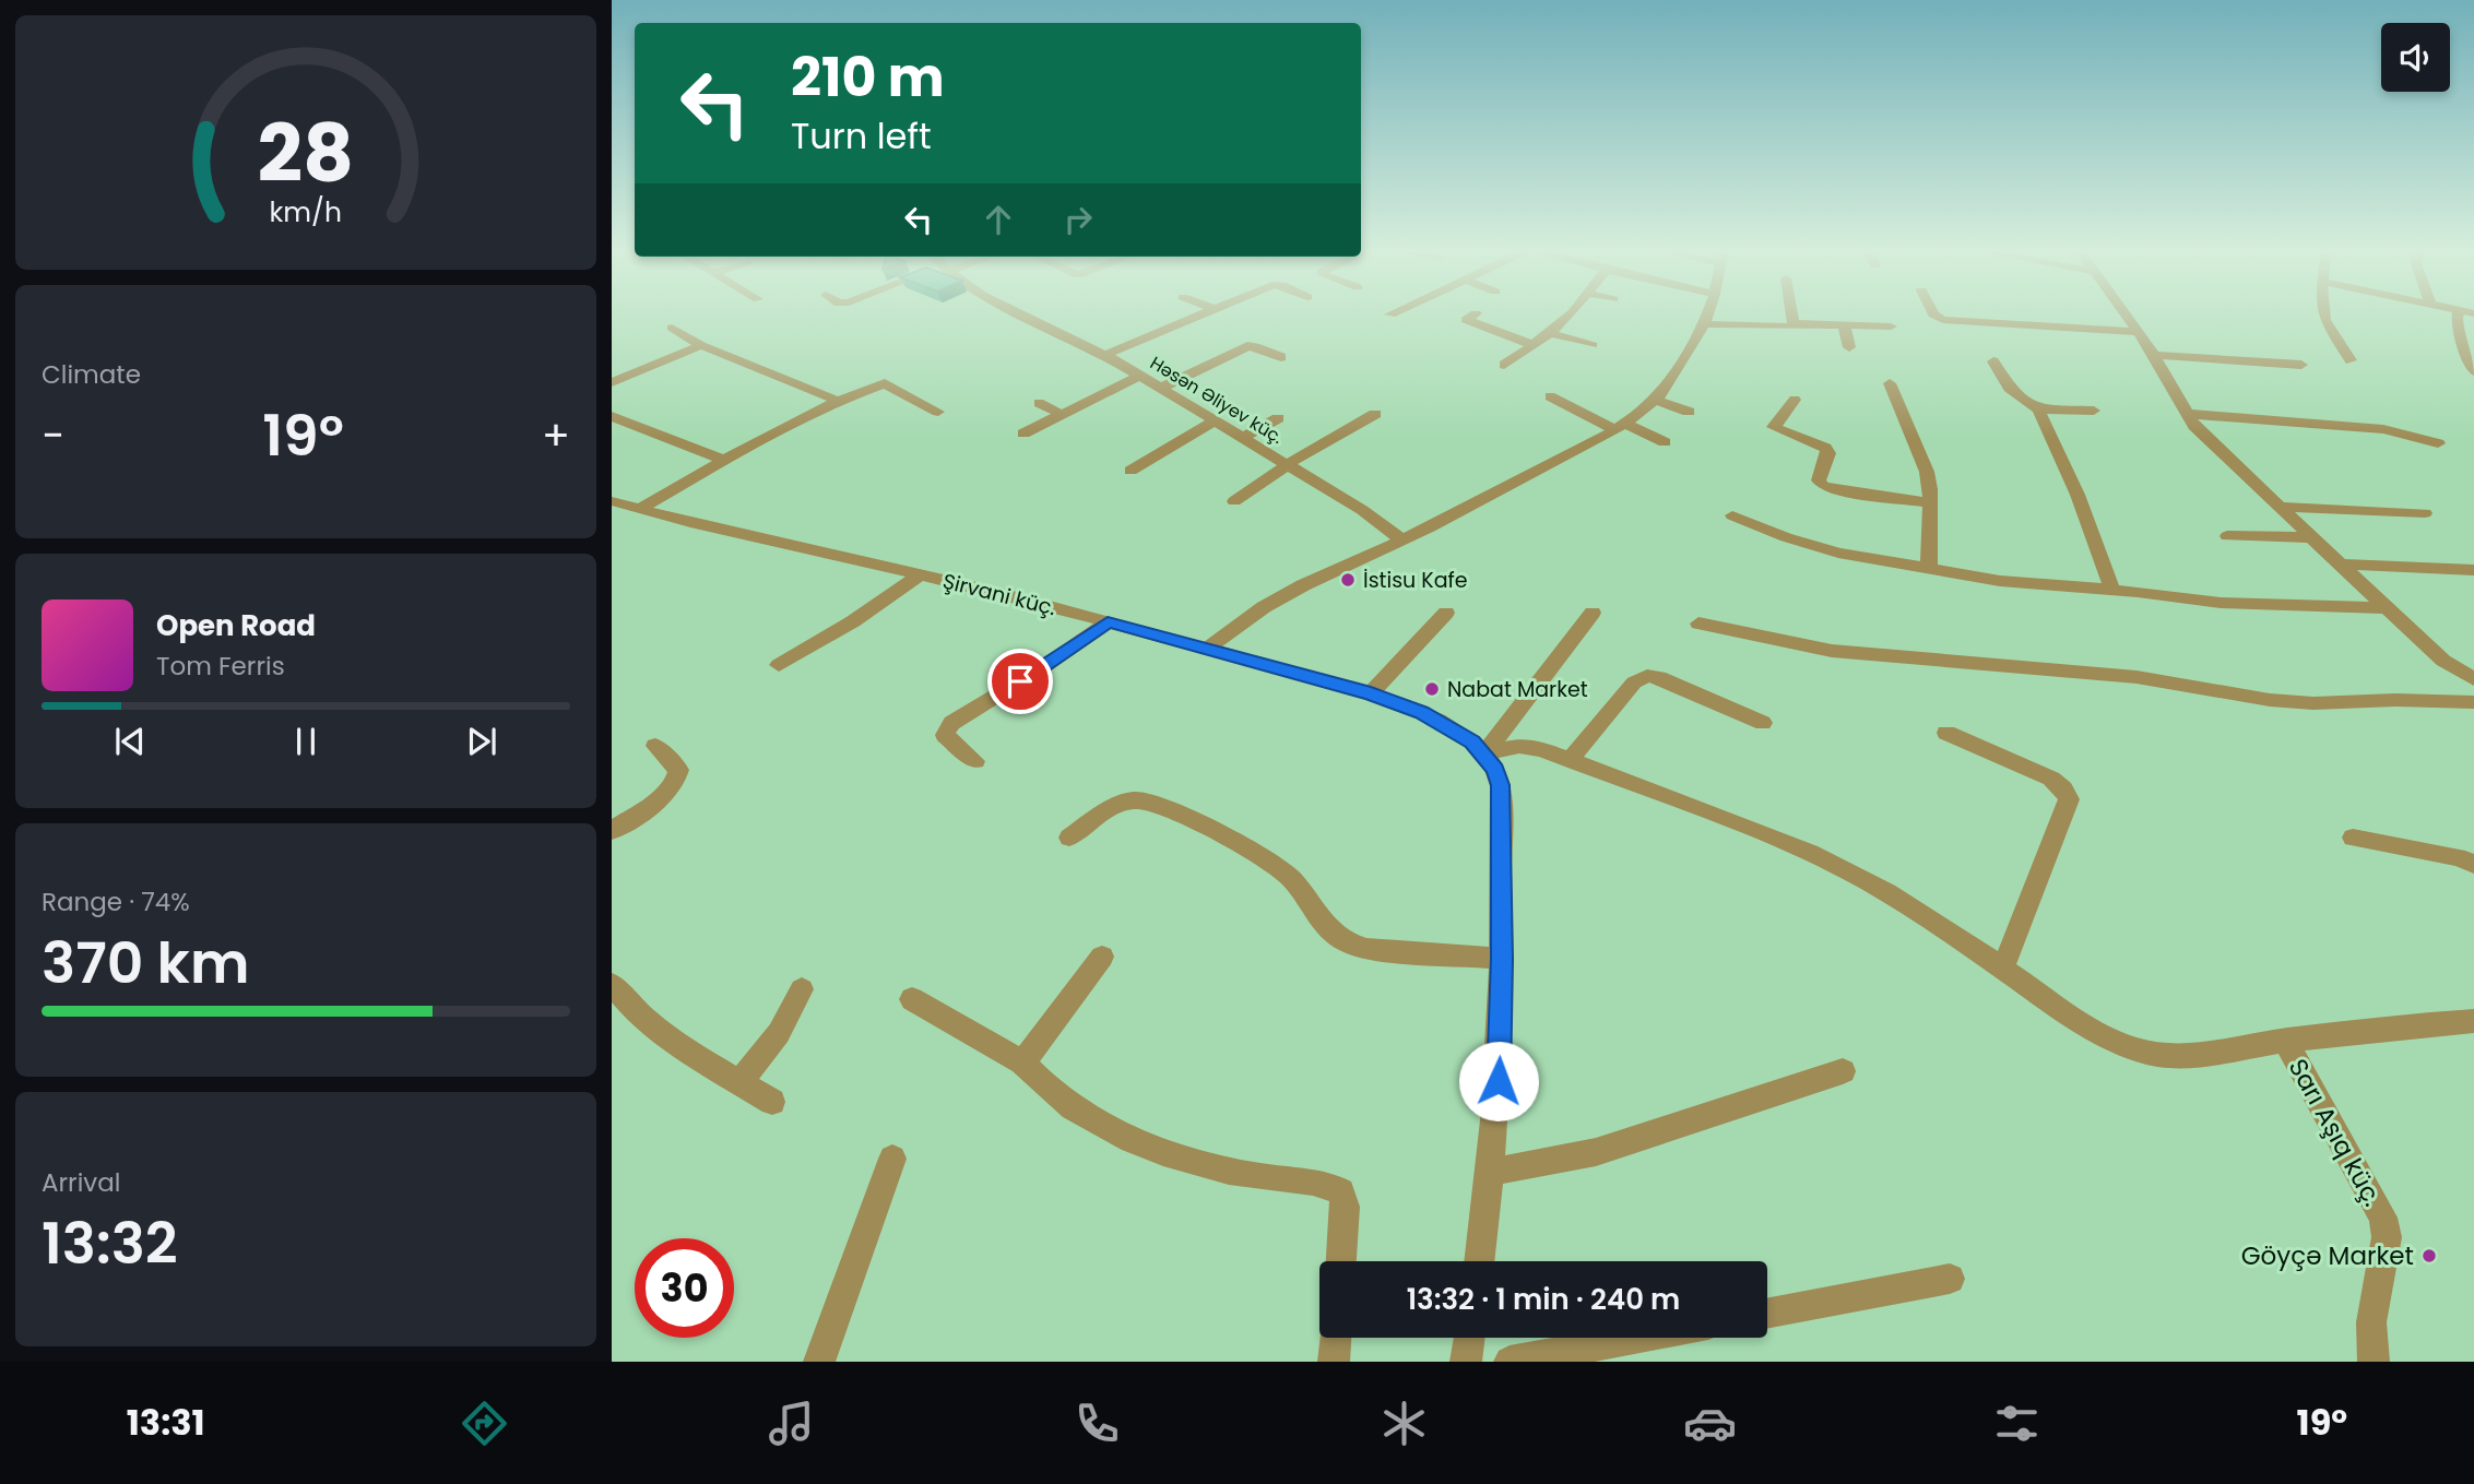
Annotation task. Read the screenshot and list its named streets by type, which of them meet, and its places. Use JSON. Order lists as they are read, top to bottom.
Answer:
{
  "streets": {
    "street": ["Həsən Əliyev küç.", "Şirvani küç.", "Sarı Aşıq küç."]
  },
  "places": ["İstisu Kafe", "Nabat Market", "Göyçə Market"],
  "page": {
    "turn": ["210 m", "Turn left"],
    "tile": [
      "Climate",
      ["Range · 74%", "370 km"],
      ["Arrival", "13:32"]
    ],
    "heat": ["−", "19°", "+"],
    "song": ["Open Road", "Tom Ferris"],
    "limit": "30",
    "trip": "13:32 · 1 min · 240 m",
    "tabs": ["13:31", "19°"],
    "gauge": ["28", "km/h"]
  }
}
